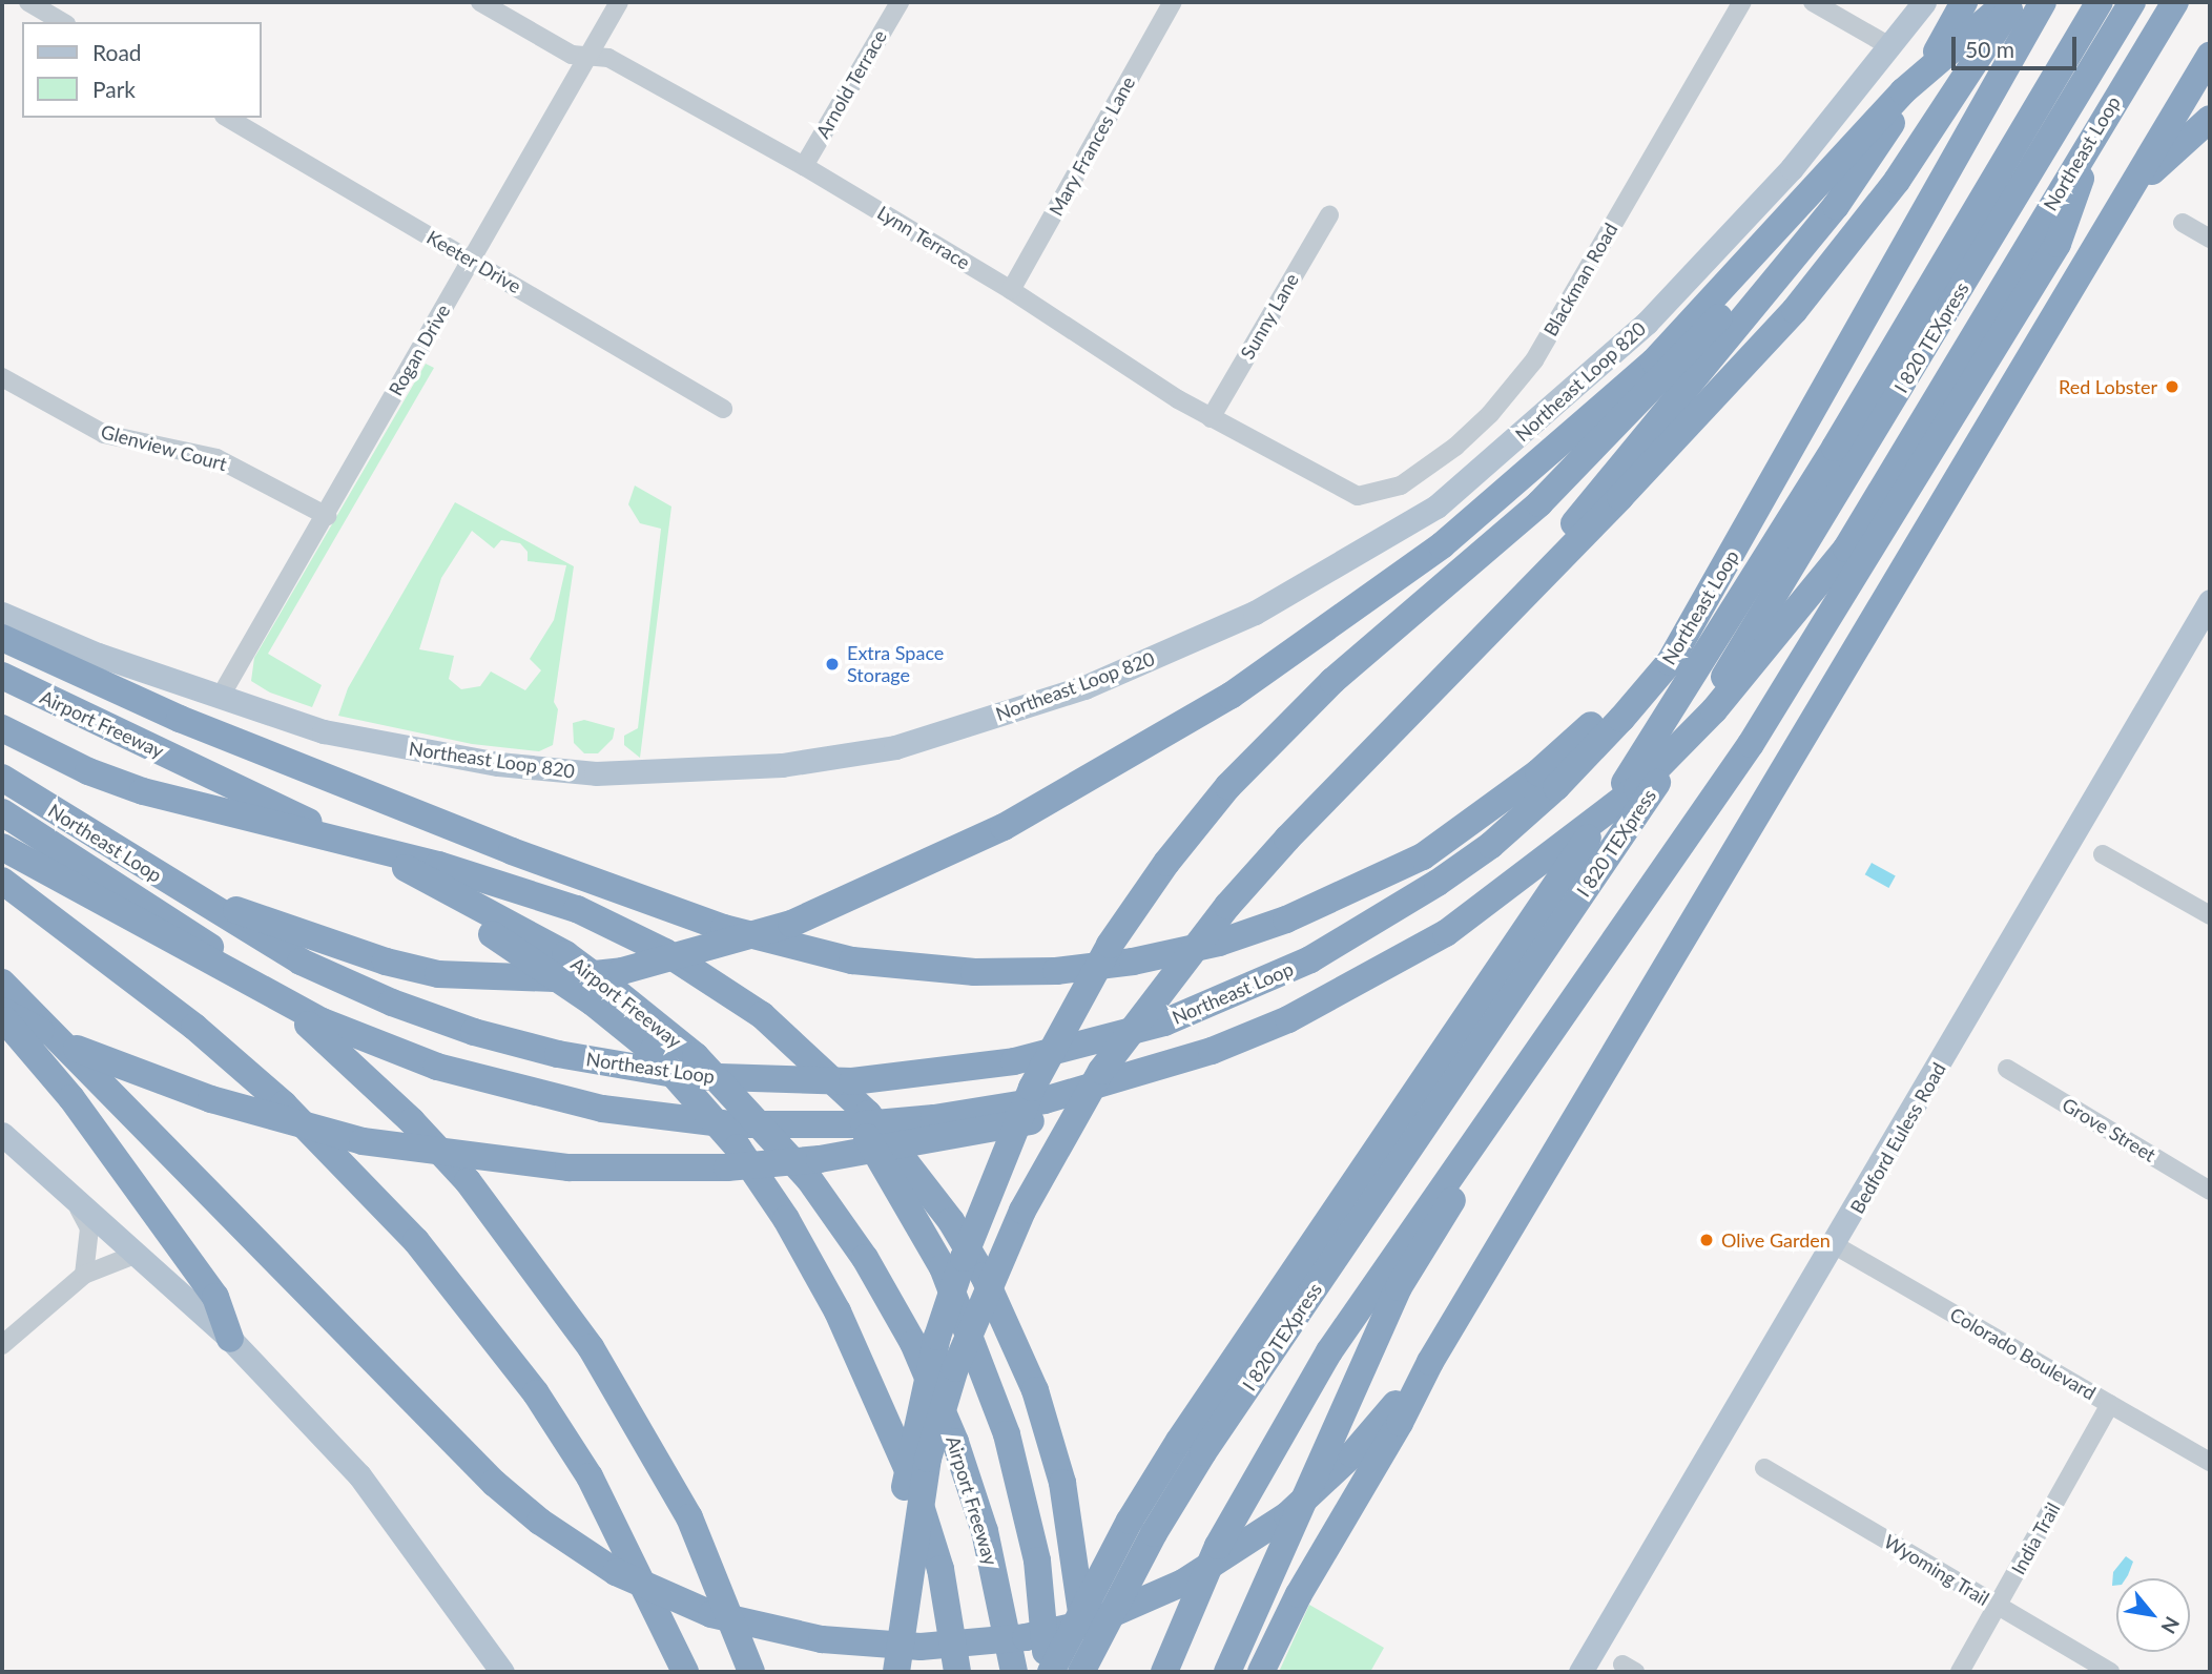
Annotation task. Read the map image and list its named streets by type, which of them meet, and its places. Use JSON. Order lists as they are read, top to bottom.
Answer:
{
  "streets": {
    "highway": ["Northeast Loop", "I 820 TEXpress", "Airport Freeway"],
    "main road": ["Northeast Loop 820", "Bedford Euless Road"],
    "street": [
      "Arnold Terrace",
      "Mary Frances Lane",
      "Lynn Terrace",
      "Keeter Drive",
      "Blackman Road",
      "Sunny Lane",
      "Rogan Drive",
      "Glenview Court",
      "Grove Street",
      "Colorado Boulevard",
      "India Trail",
      "Wyoming Trail"
    ]
  },
  "crossings": [
    ["Arnold Terrace", "Lynn Terrace"],
    ["Mary Frances Lane", "Lynn Terrace"],
    ["Lynn Terrace", "Blackman Road"],
    ["Lynn Terrace", "Sunny Lane"],
    ["Lynn Terrace", "Rogan Drive"],
    ["Keeter Drive", "Rogan Drive"],
    ["Rogan Drive", "Northeast Loop 820"],
    ["Rogan Drive", "Glenview Court"],
    ["Bedford Euless Road", "Colorado Boulevard"],
    ["Colorado Boulevard", "India Trail"],
    ["India Trail", "Wyoming Trail"]
  ],
  "places": ["Red Lobster", "Extra Space Storage", "Olive Garden"],
  "legend": ["Road", "Park"],
  "scale_bar": "50 m",
  "north": "bottom right"
}
